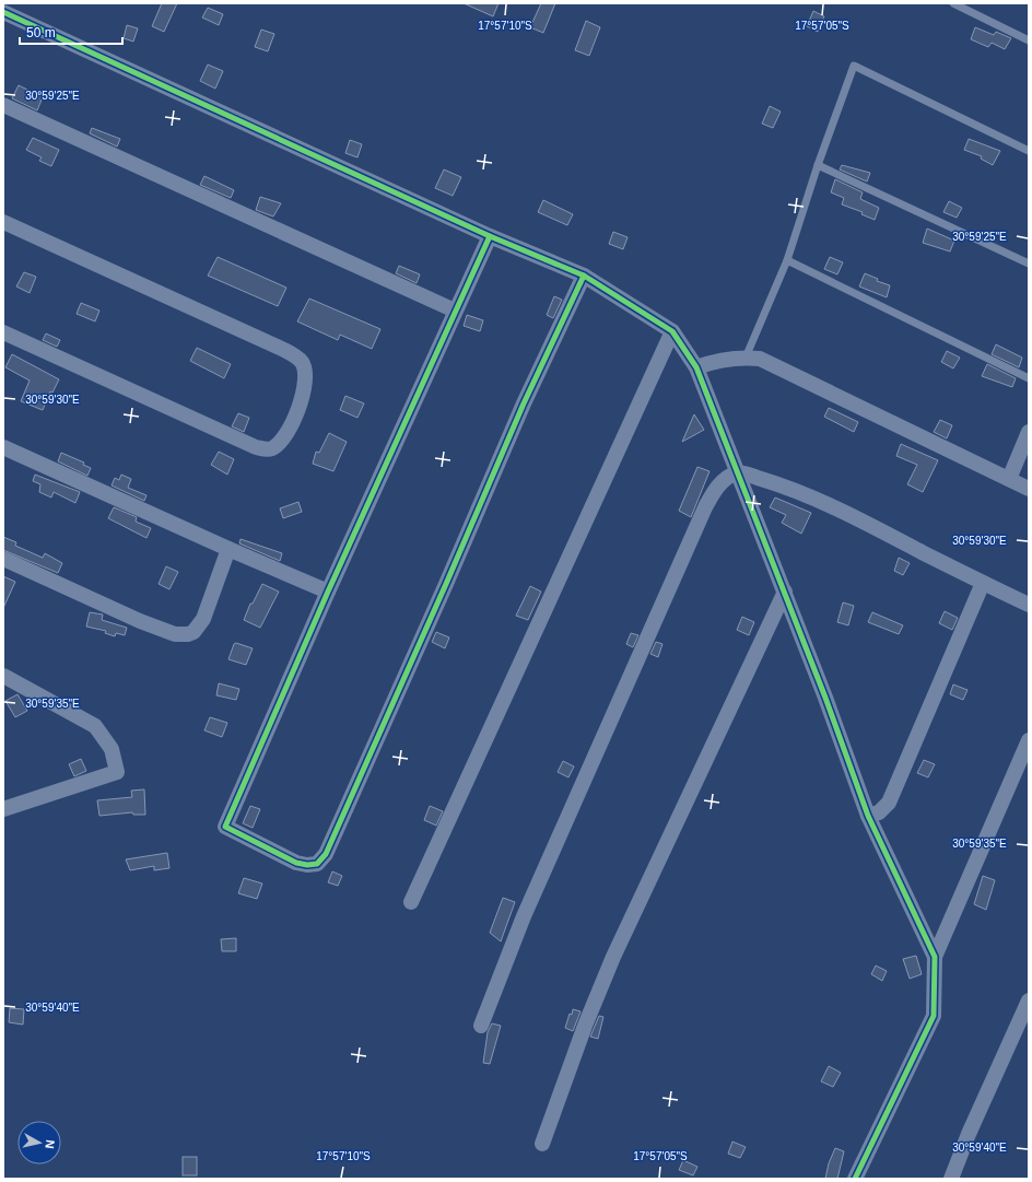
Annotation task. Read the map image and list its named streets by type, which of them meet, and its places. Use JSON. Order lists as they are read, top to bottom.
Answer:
{
  "scale_bar": "50 m",
  "north": "right",
  "coordinates": [
    "17°57'10\"S",
    "17°57'05\"S",
    "30°59'25\"E",
    "30°59'30\"E",
    "30°59'35\"E",
    "30°59'40\"E"
  ]
}
